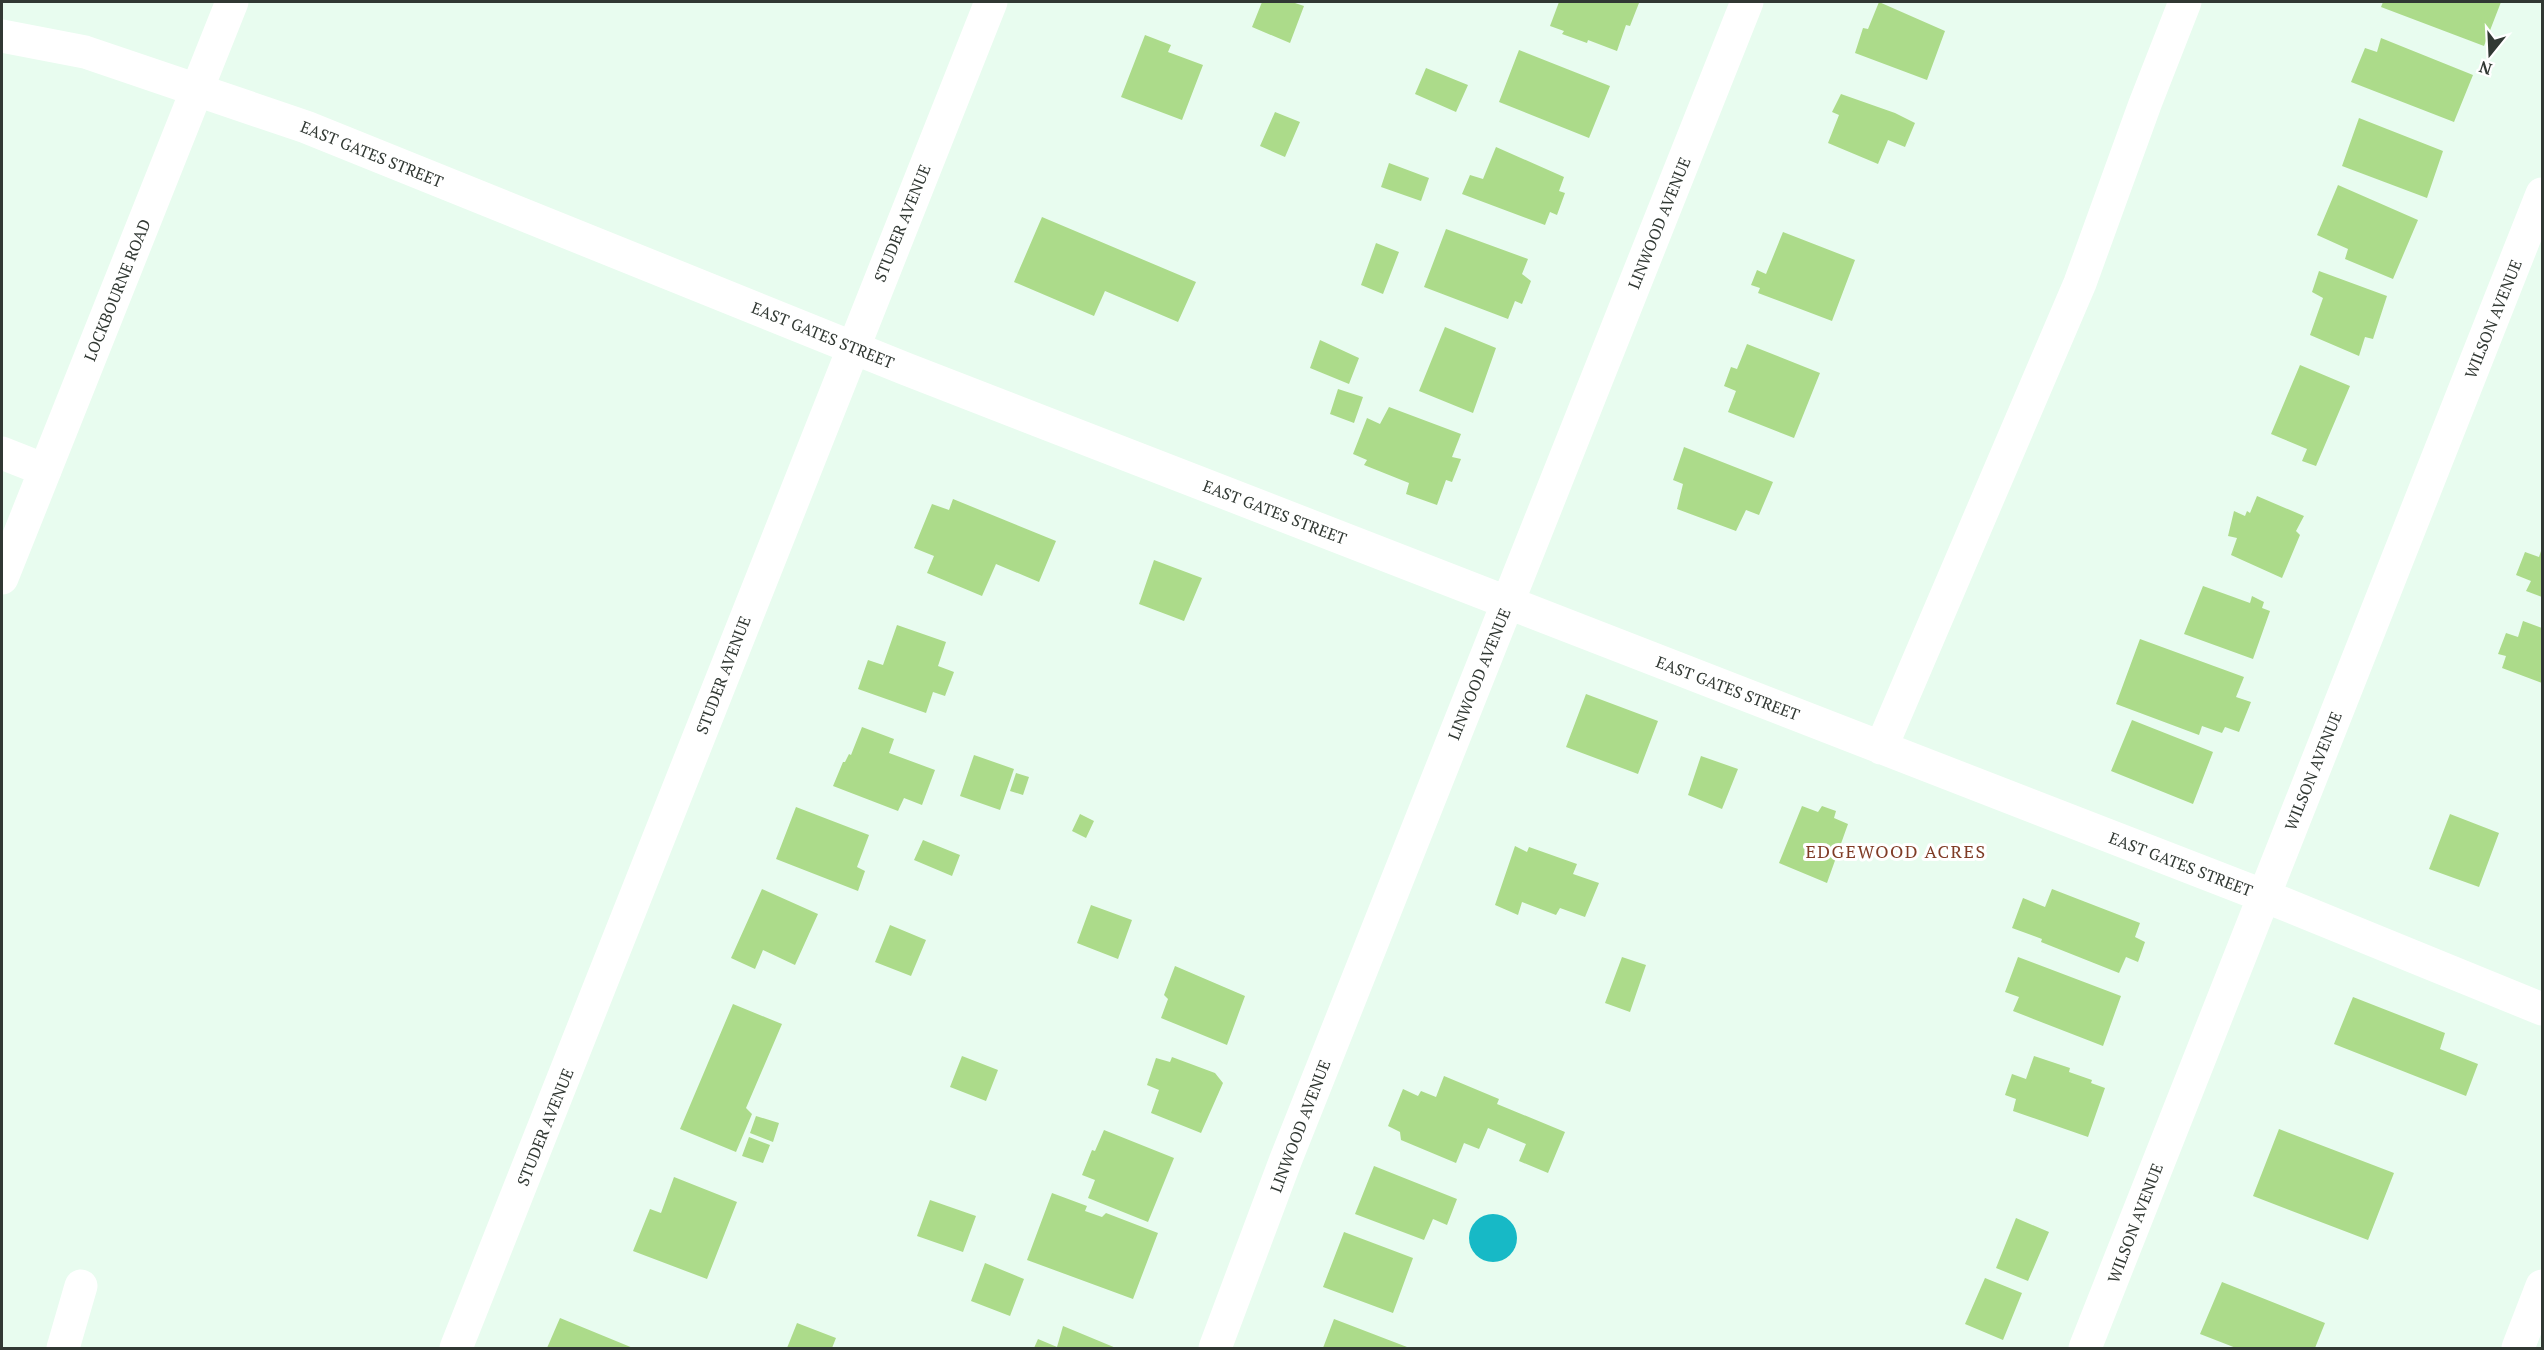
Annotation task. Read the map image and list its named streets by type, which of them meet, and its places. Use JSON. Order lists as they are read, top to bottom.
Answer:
{
  "streets": {
    "street": [
      "EAST GATES STREET",
      "STUDER AVENUE",
      "LINWOOD AVENUE",
      "LOCKBOURNE ROAD",
      "WILSON AVENUE"
    ]
  },
  "crossings": [
    ["EAST GATES STREET", "STUDER AVENUE"],
    ["EAST GATES STREET", "LINWOOD AVENUE"],
    ["EAST GATES STREET", "LOCKBOURNE ROAD"],
    ["EAST GATES STREET", "WILSON AVENUE"]
  ],
  "districts": ["EDGEWOOD ACRES"],
  "north": "bottom"
}
